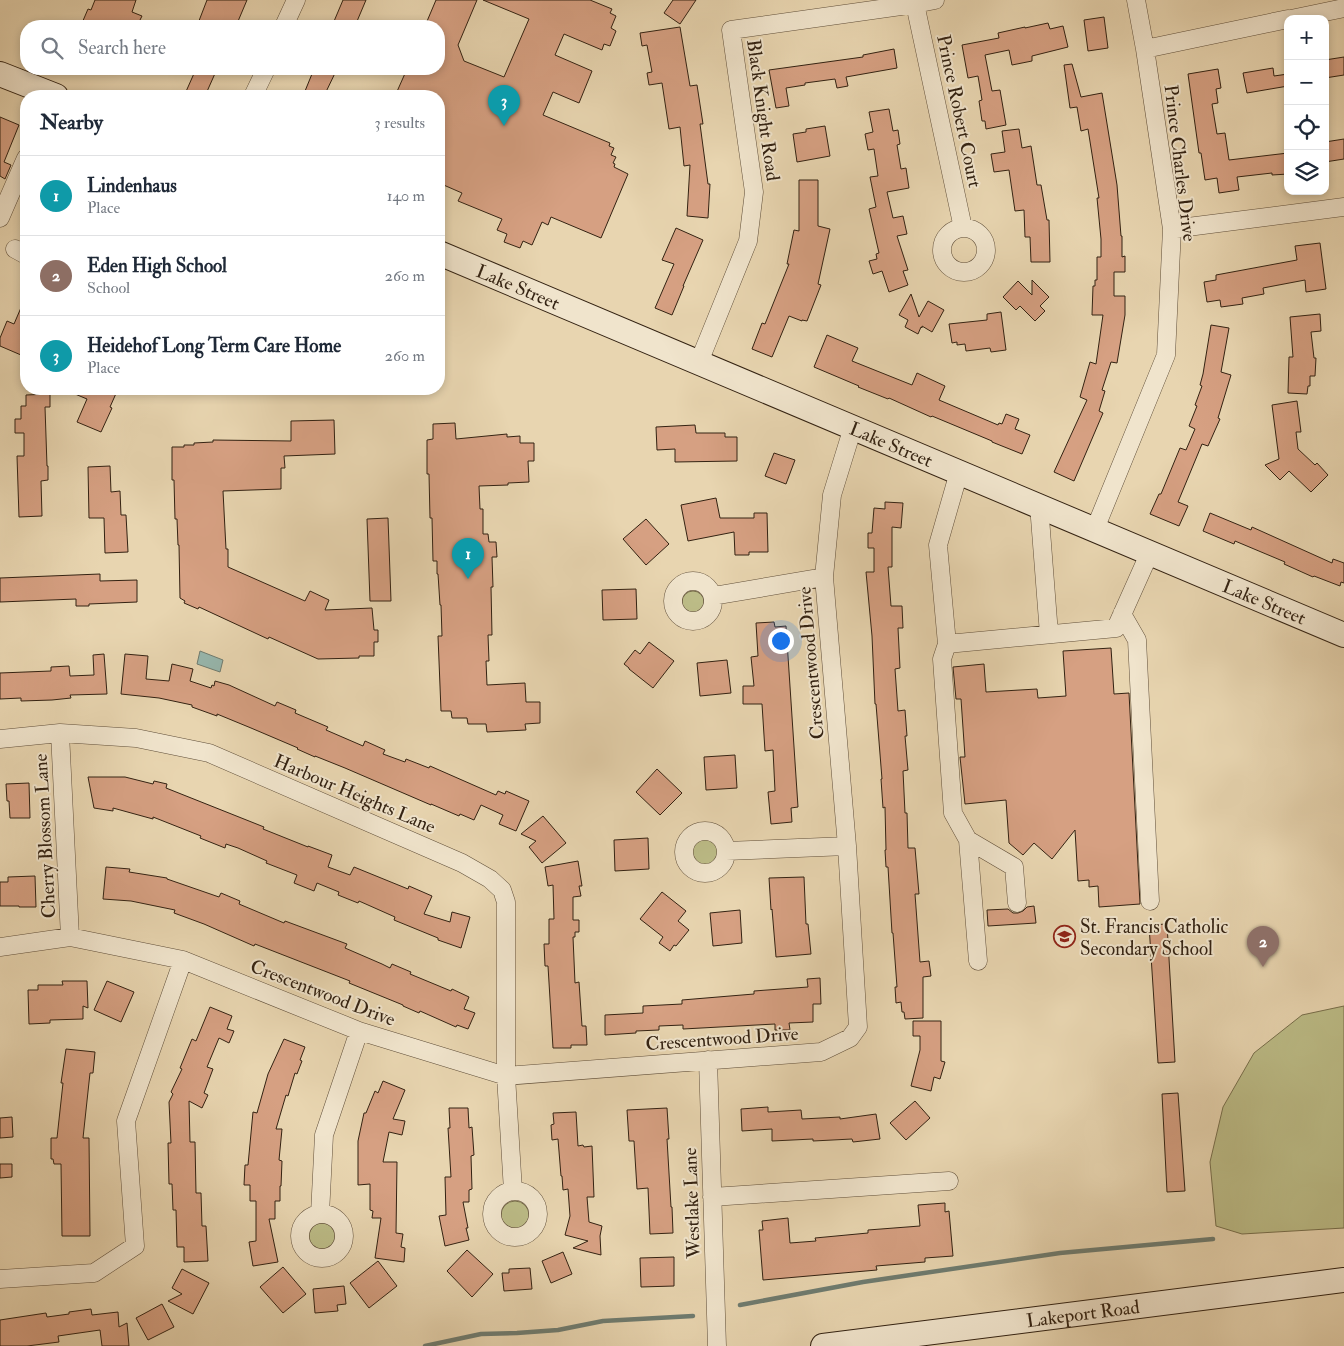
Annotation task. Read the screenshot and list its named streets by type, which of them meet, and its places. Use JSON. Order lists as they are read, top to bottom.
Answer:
{
  "streets": {
    "main road": ["Lake Street", "Lakeport Road"],
    "street": [
      "Black Knight Road",
      "Prince Robert Court",
      "Prince Charles Drive",
      "Crescentwood Drive",
      "Harbour Heights Lane",
      "Cherry Blossom Lane",
      "Westlake Lane"
    ]
  },
  "crossings": [
    ["Black Knight Road", "Prince Robert Court"],
    ["Black Knight Road", "Lake Street"],
    ["Prince Charles Drive", "Lake Street"],
    ["Lake Street", "Crescentwood Drive"],
    ["Crescentwood Drive", "Harbour Heights Lane"],
    ["Crescentwood Drive", "Cherry Blossom Lane"],
    ["Crescentwood Drive", "Westlake Lane"],
    ["Harbour Heights Lane", "Cherry Blossom Lane"]
  ],
  "places": {
    "school or university": ["St. Francis Catholic Secondary School"]
  },
  "page": {
    "map_buttons": ["+", "−"],
    "search": "Search here",
    "pins": ["3", "1", "2"],
    "heading": ["Nearby", "3 results"],
    "list": [
      {
        "mark": "1",
        "name": "Lindenhaus",
        "note": "Place",
        "value": "140 m"
      },
      {
        "mark": "2",
        "name": "Eden High School",
        "note": "School",
        "value": "260 m"
      },
      {
        "mark": "3",
        "name": "Heidehof Long Term Care Home",
        "note": "Place",
        "value": "260 m"
      }
    ]
  }
}
